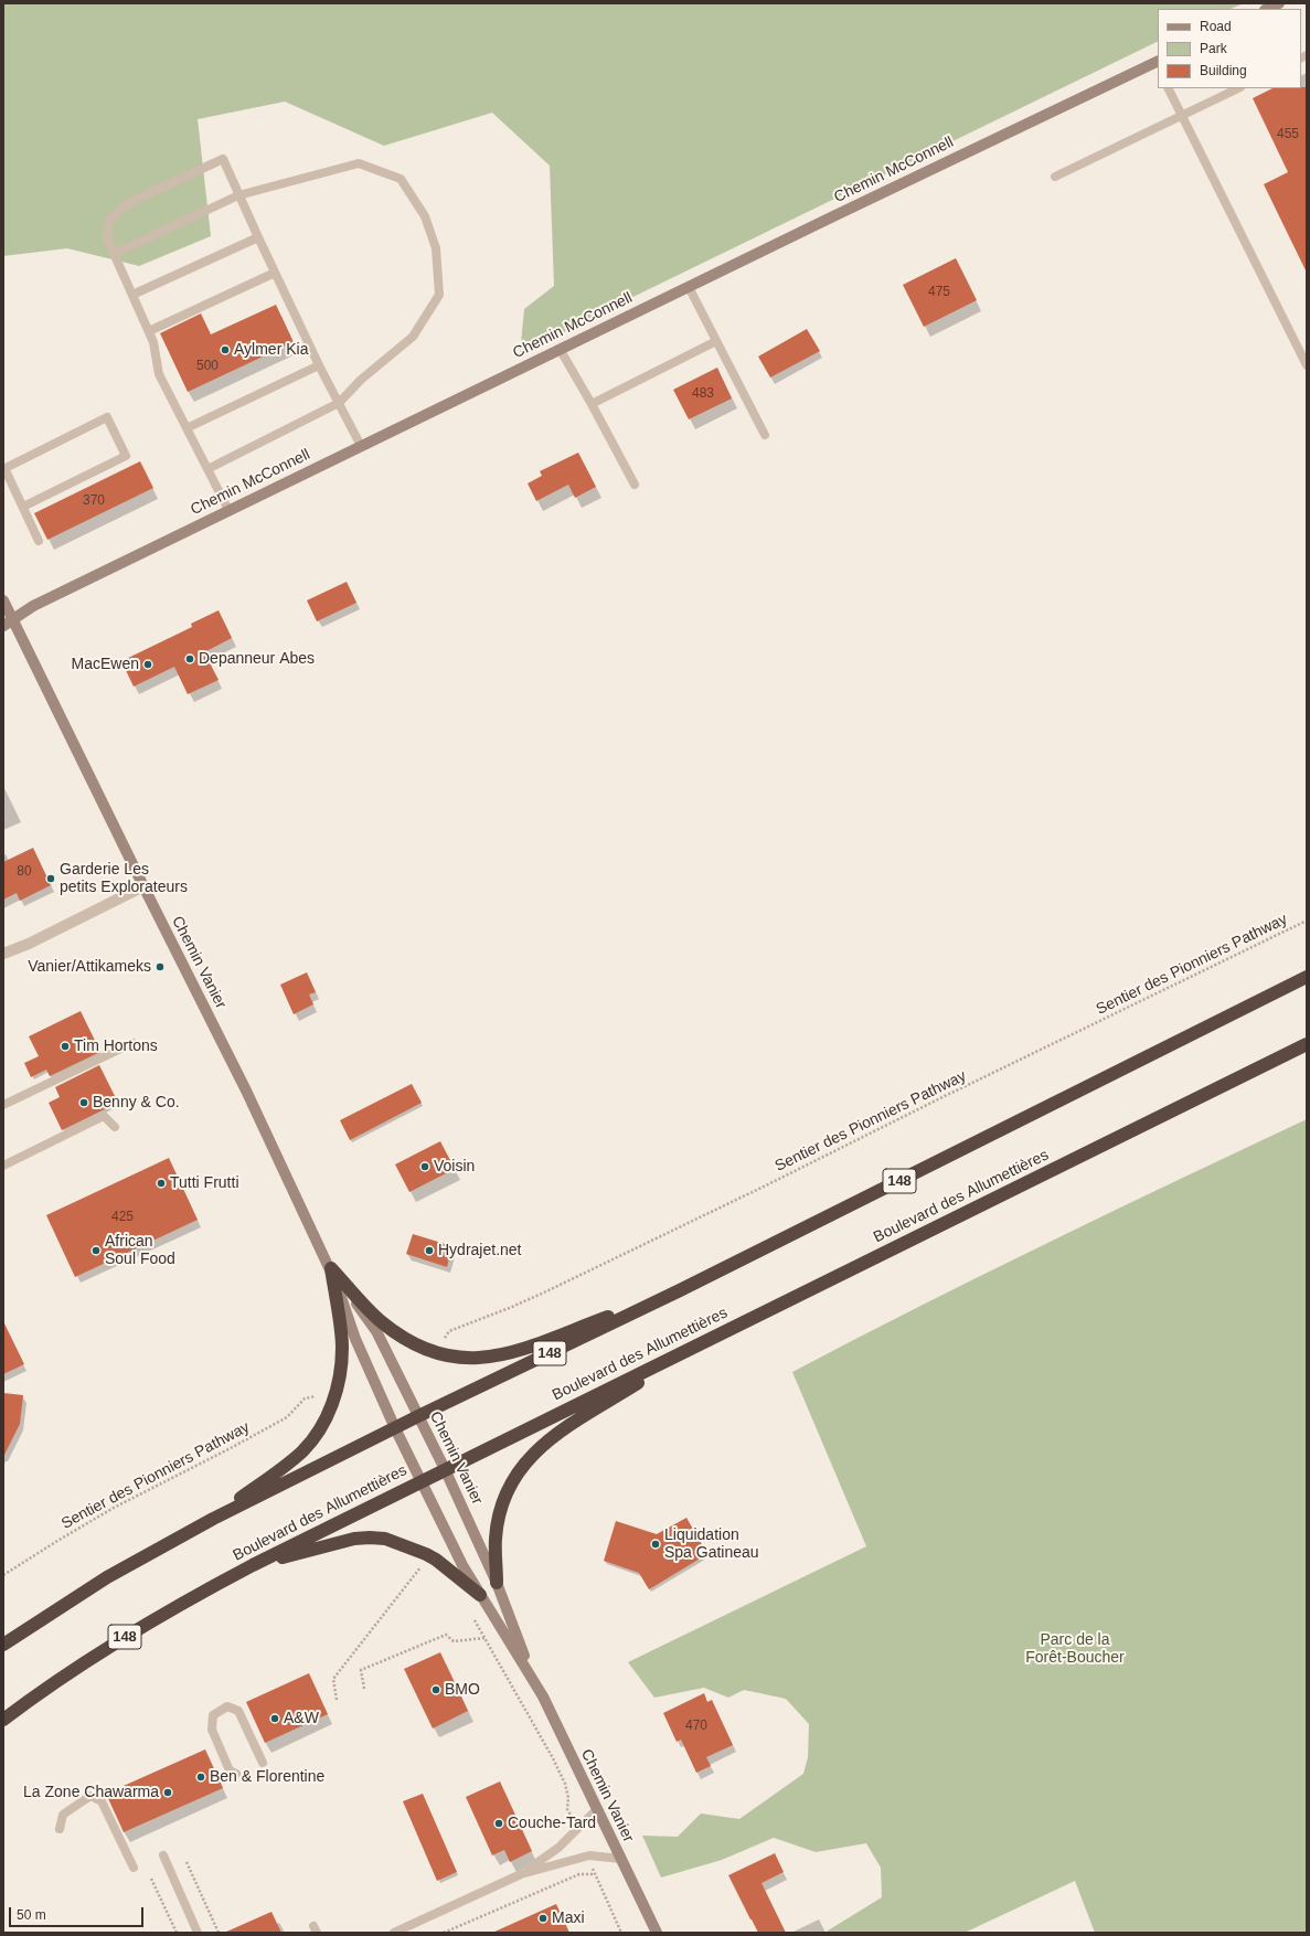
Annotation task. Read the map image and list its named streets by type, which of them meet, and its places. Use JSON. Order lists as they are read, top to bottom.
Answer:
{
  "streets": {
    "highway": ["148", "Boulevard des Allumettières"],
    "main road": ["Chemin McConnell", "Chemin Vanier"],
    "path": ["Sentier des Pionniers Pathway"]
  },
  "crossings": [
    ["Chemin McConnell", "Chemin Vanier"],
    ["Chemin Vanier", "148"],
    ["Chemin Vanier", "Boulevard des Allumettières"]
  ],
  "parks": ["Parc de la Forêt-Boucher"],
  "places": [
    "Aylmer Kia",
    "Depanneur Abes",
    "MacEwen",
    "Garderie Les petits Explorateurs",
    "Vanier/Attikameks",
    "Tim Hortons",
    "Benny & Co.",
    "Voisin",
    "Tutti Frutti",
    "African Soul Food",
    "Hydrajet.net",
    "Liquidation Spa Gatineau",
    "BMO",
    "A&W",
    "Ben & Florentine",
    "La Zone Chawarma",
    "Couche-Tard",
    "Maxi"
  ],
  "house_numbers": [
    "455",
    "475",
    "500",
    "483",
    "370",
    "80",
    "425",
    "470"
  ],
  "legend": ["Road", "Park", "Building"],
  "scale_bar": "50 m"
}
